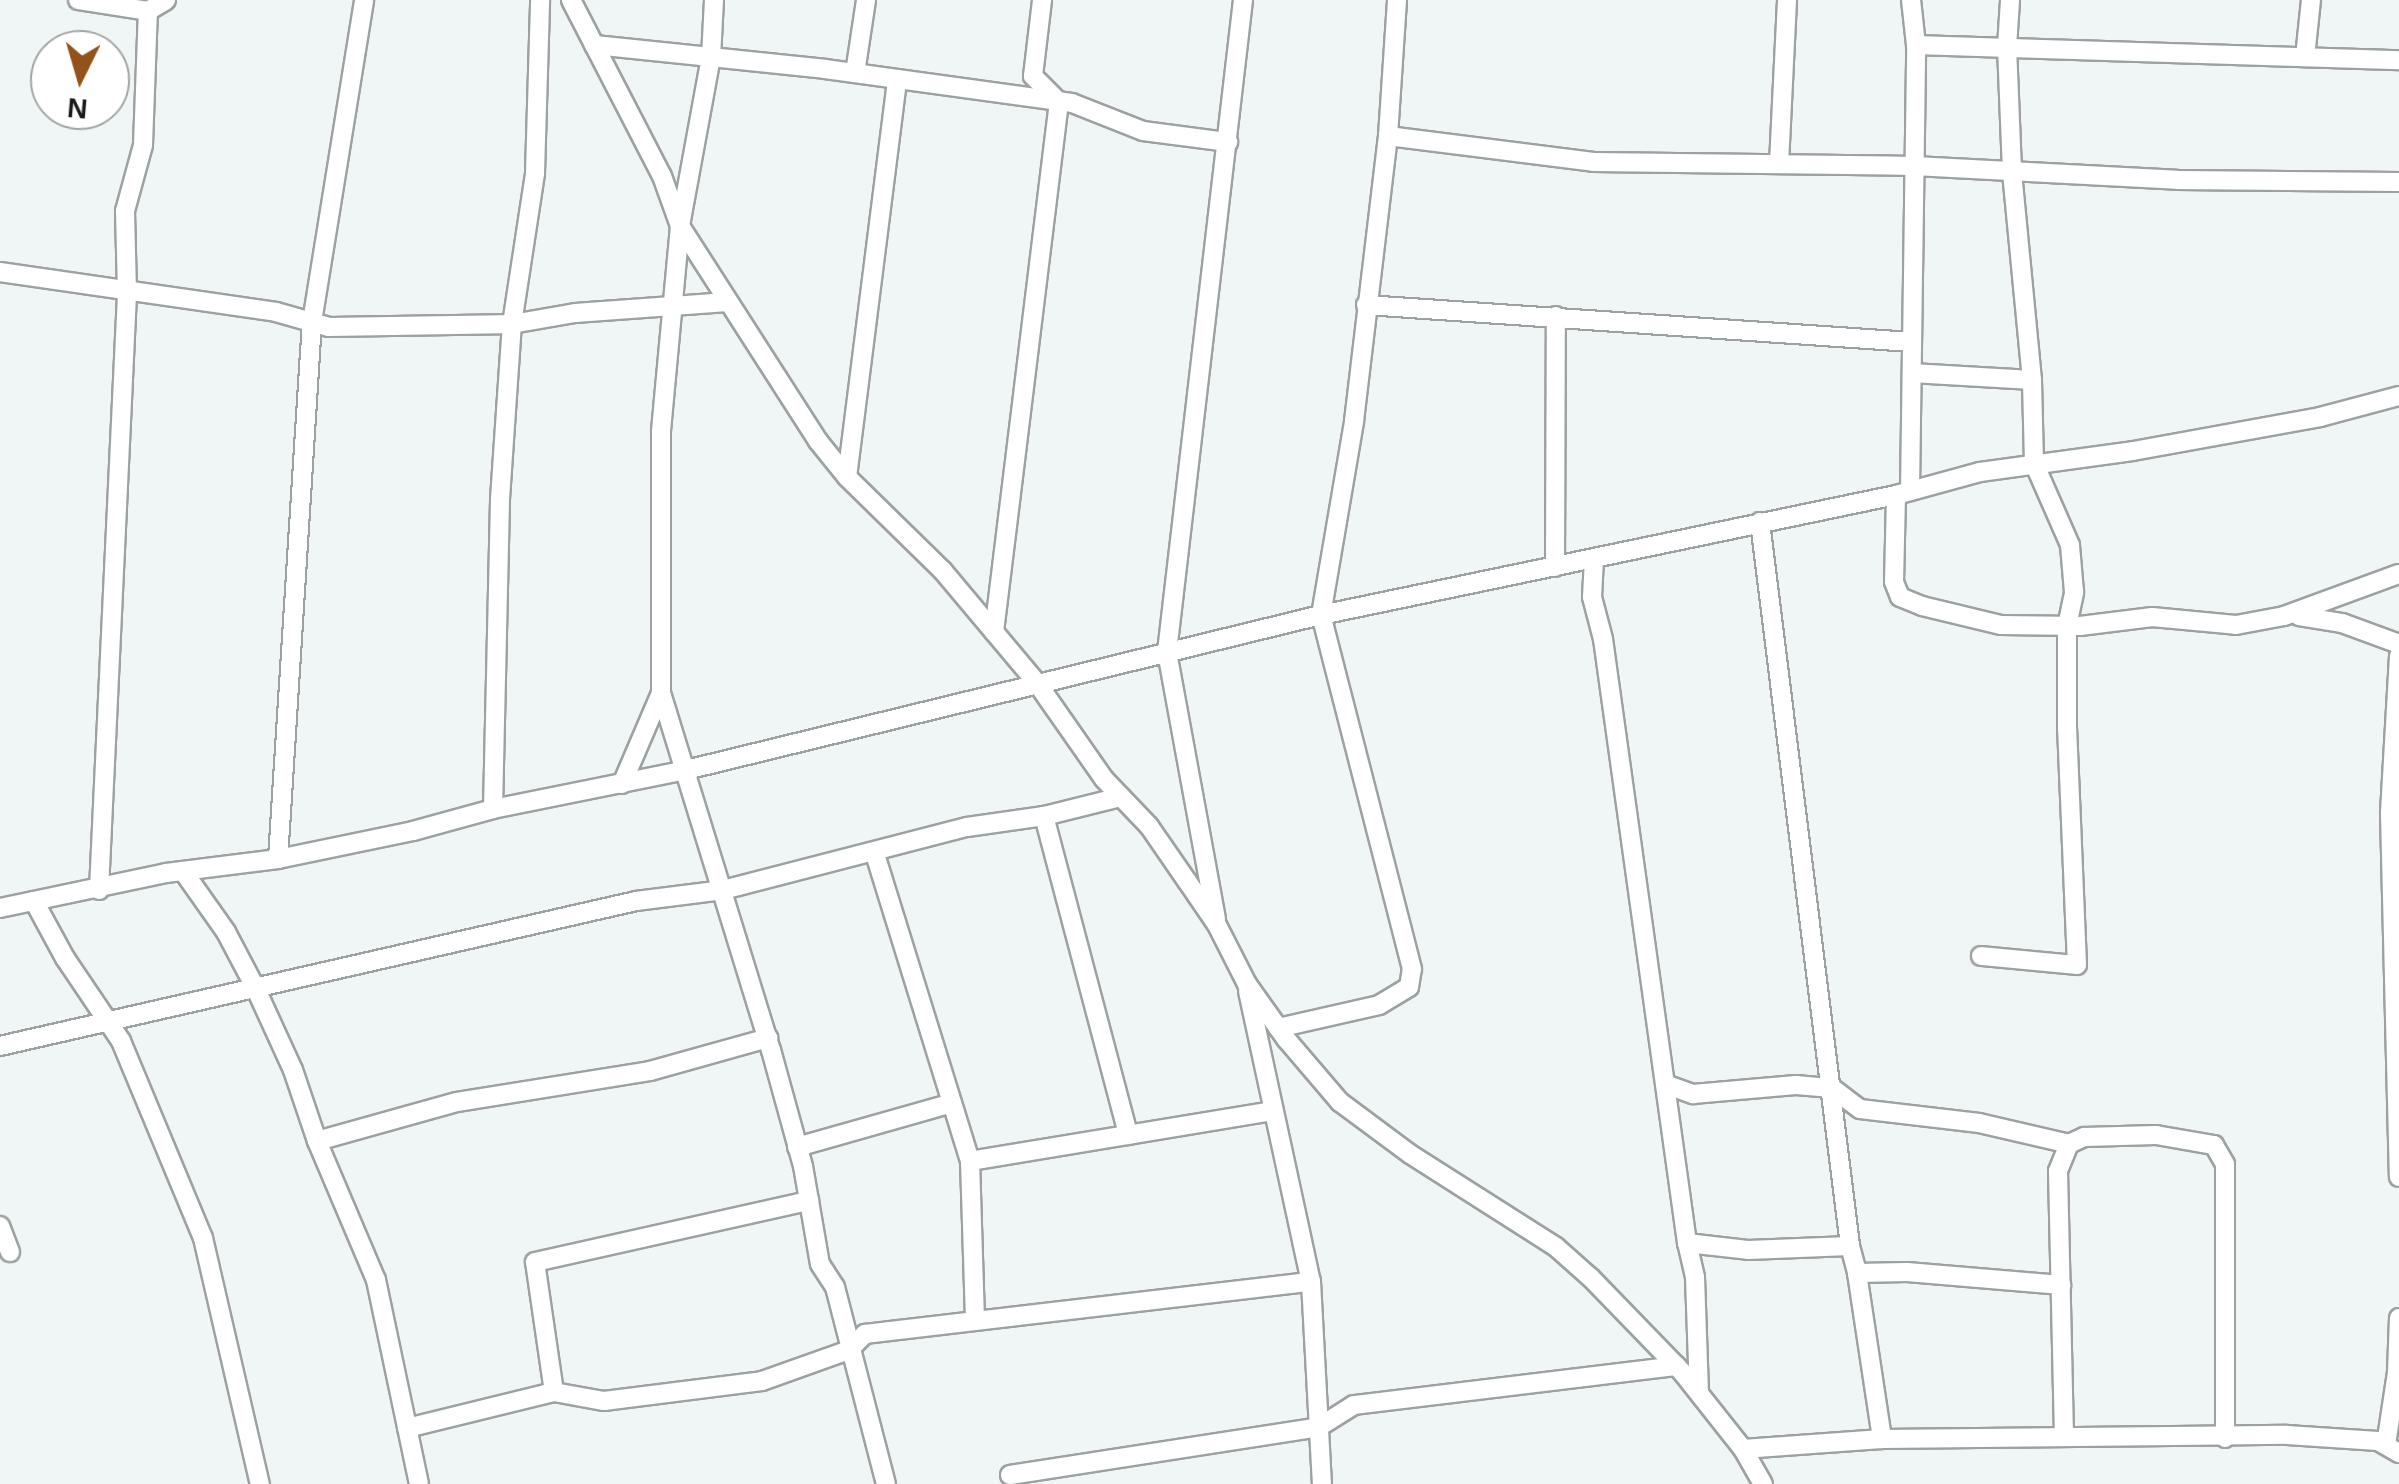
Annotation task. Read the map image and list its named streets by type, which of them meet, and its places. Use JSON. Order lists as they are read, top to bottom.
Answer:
{
  "north": "bottom"
}
